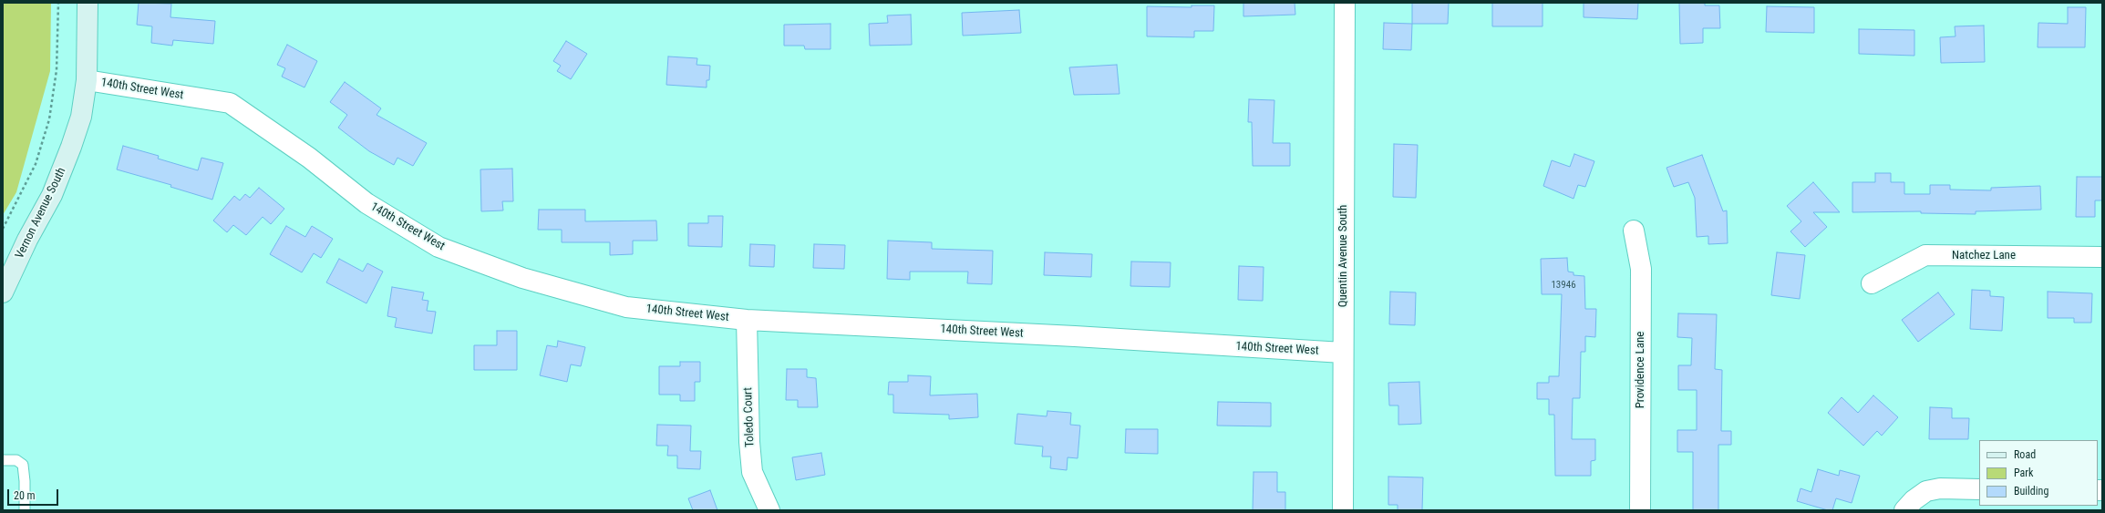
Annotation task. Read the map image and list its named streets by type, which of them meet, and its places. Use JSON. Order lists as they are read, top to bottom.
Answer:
{
  "streets": {
    "street": [
      "140th Street West",
      "Vernon Avenue South",
      "Quentin Avenue South",
      "Natchez Lane",
      "Providence Lane",
      "Toledo Court"
    ]
  },
  "crossings": [
    ["140th Street West", "Vernon Avenue South"],
    ["140th Street West", "Quentin Avenue South"],
    ["140th Street West", "Toledo Court"]
  ],
  "house_numbers": ["13946"],
  "legend": ["Road", "Park", "Building"],
  "scale_bar": "20 m"
}
